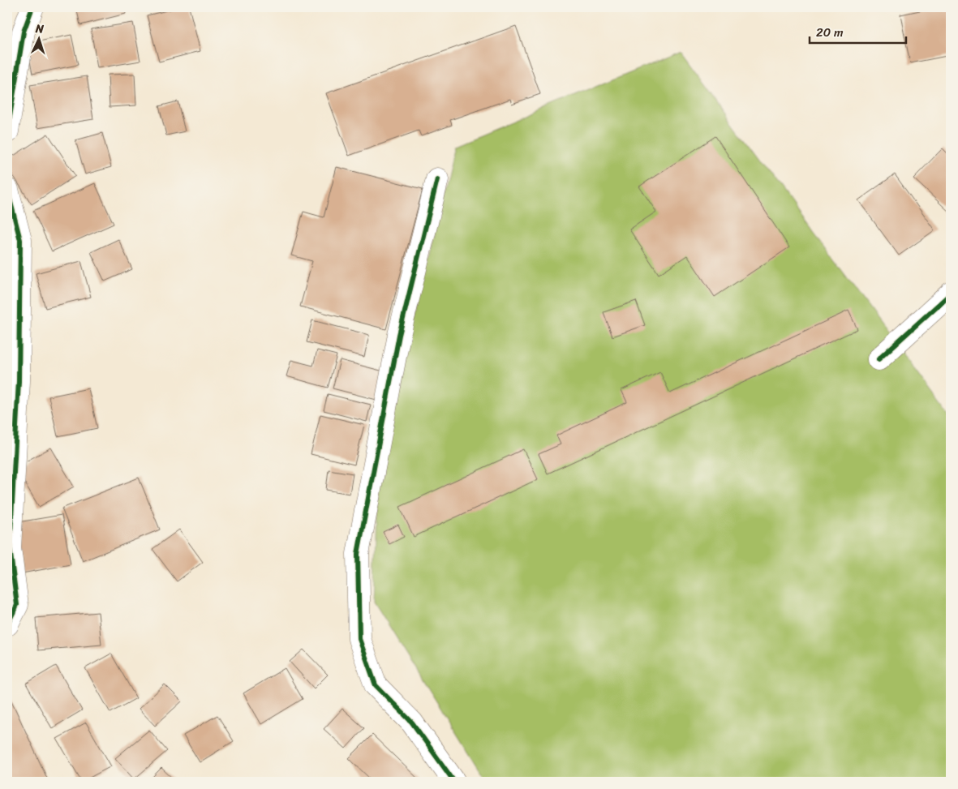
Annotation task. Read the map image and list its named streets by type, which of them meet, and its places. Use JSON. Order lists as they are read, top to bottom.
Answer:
{
  "scale_bar": "20 m",
  "north": "top"
}
